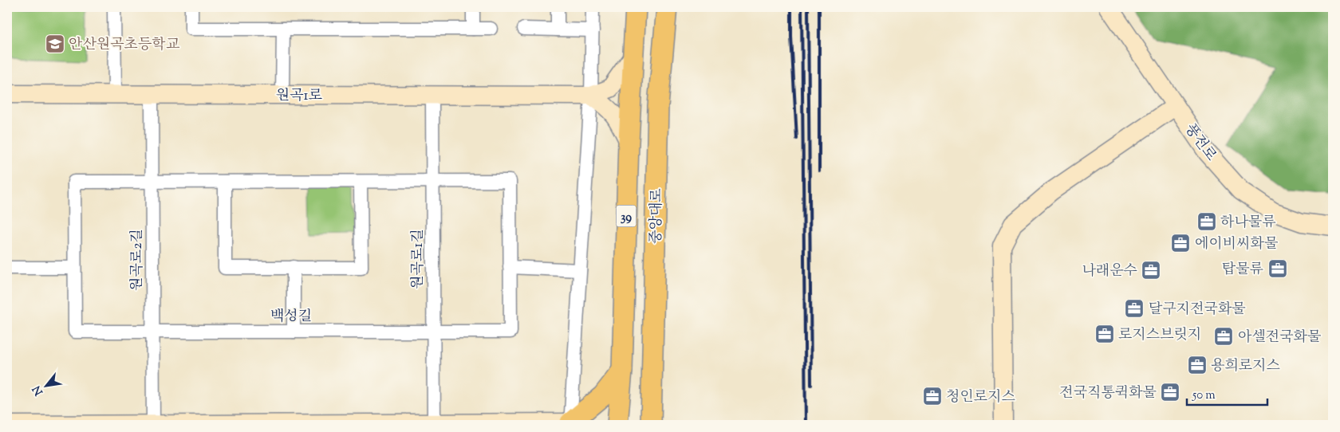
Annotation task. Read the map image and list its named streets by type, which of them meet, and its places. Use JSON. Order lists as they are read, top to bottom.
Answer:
{
  "streets": {
    "main road": ["39", "중앙대로"],
    "street": [
      "원곡1로",
      "풍전로",
      "원곡로1길",
      "원곡로2길",
      "백성길"
    ]
  },
  "crossings": [
    ["원곡1로", "원곡로1길"],
    ["원곡1로", "원곡로2길"],
    ["원곡로1길", "백성길"],
    ["원곡로2길", "백성길"]
  ],
  "places": {
    "school or university": ["안산원곡초등학교"],
    "office": [
      "하나물류",
      "에이비씨화물",
      "탑물류",
      "나래운수",
      "달구지전국화물",
      "로지스브릿지",
      "아셀전국화물",
      "용희로지스",
      "전국직통퀵화물",
      "청인로지스"
    ]
  },
  "scale_bar": "50 m",
  "north": "bottom left"
}
